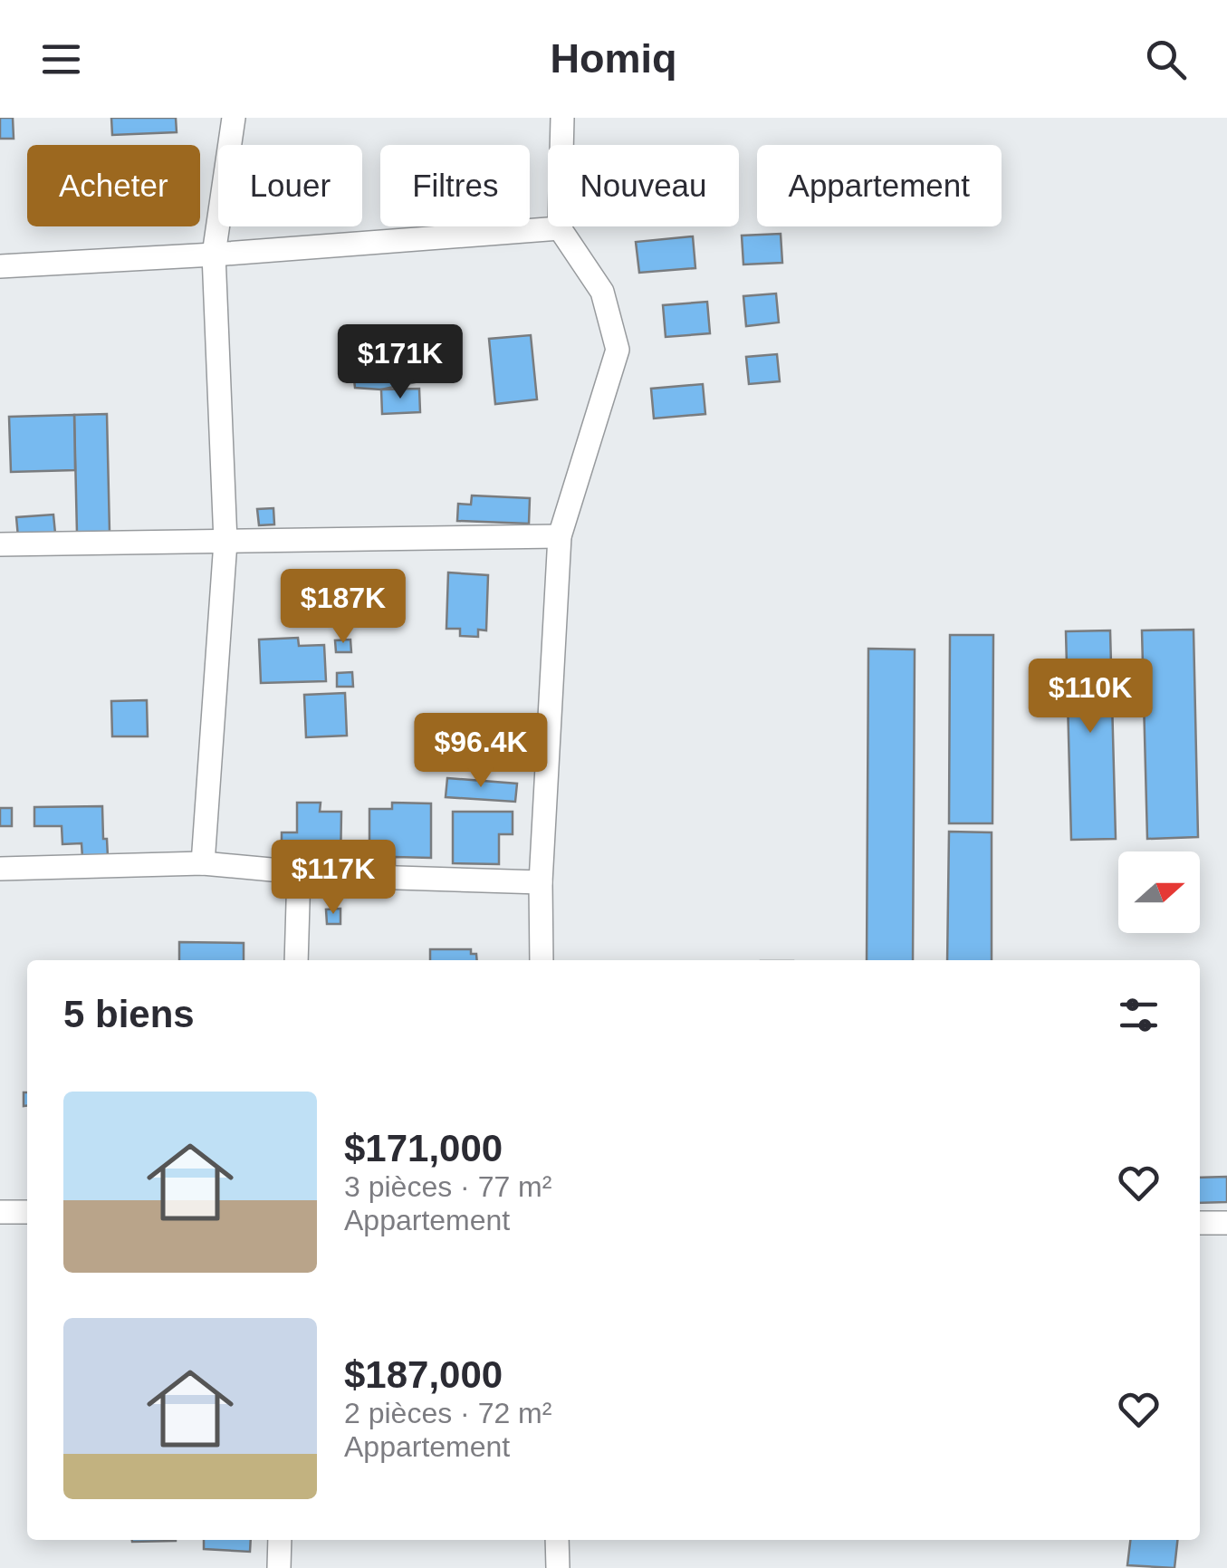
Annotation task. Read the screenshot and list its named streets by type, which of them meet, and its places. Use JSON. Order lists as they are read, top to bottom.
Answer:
{
  "north": "right",
  "page": {
    "header": "Homiq",
    "chip": [
      "Acheter",
      "Louer",
      "Filtres",
      "Nouveau",
      "Appartement"
    ],
    "price": [
      "$171K",
      "$187K",
      "$110K",
      "$96.4K",
      "$117K"
    ],
    "heading": "5 biens",
    "list": [
      {
        "name": "$171,000",
        "note": "3 pièces · 77 m² · Appartement"
      },
      {
        "name": "$187,000",
        "note": "2 pièces · 72 m² · Appartement"
      }
    ]
  }
}
